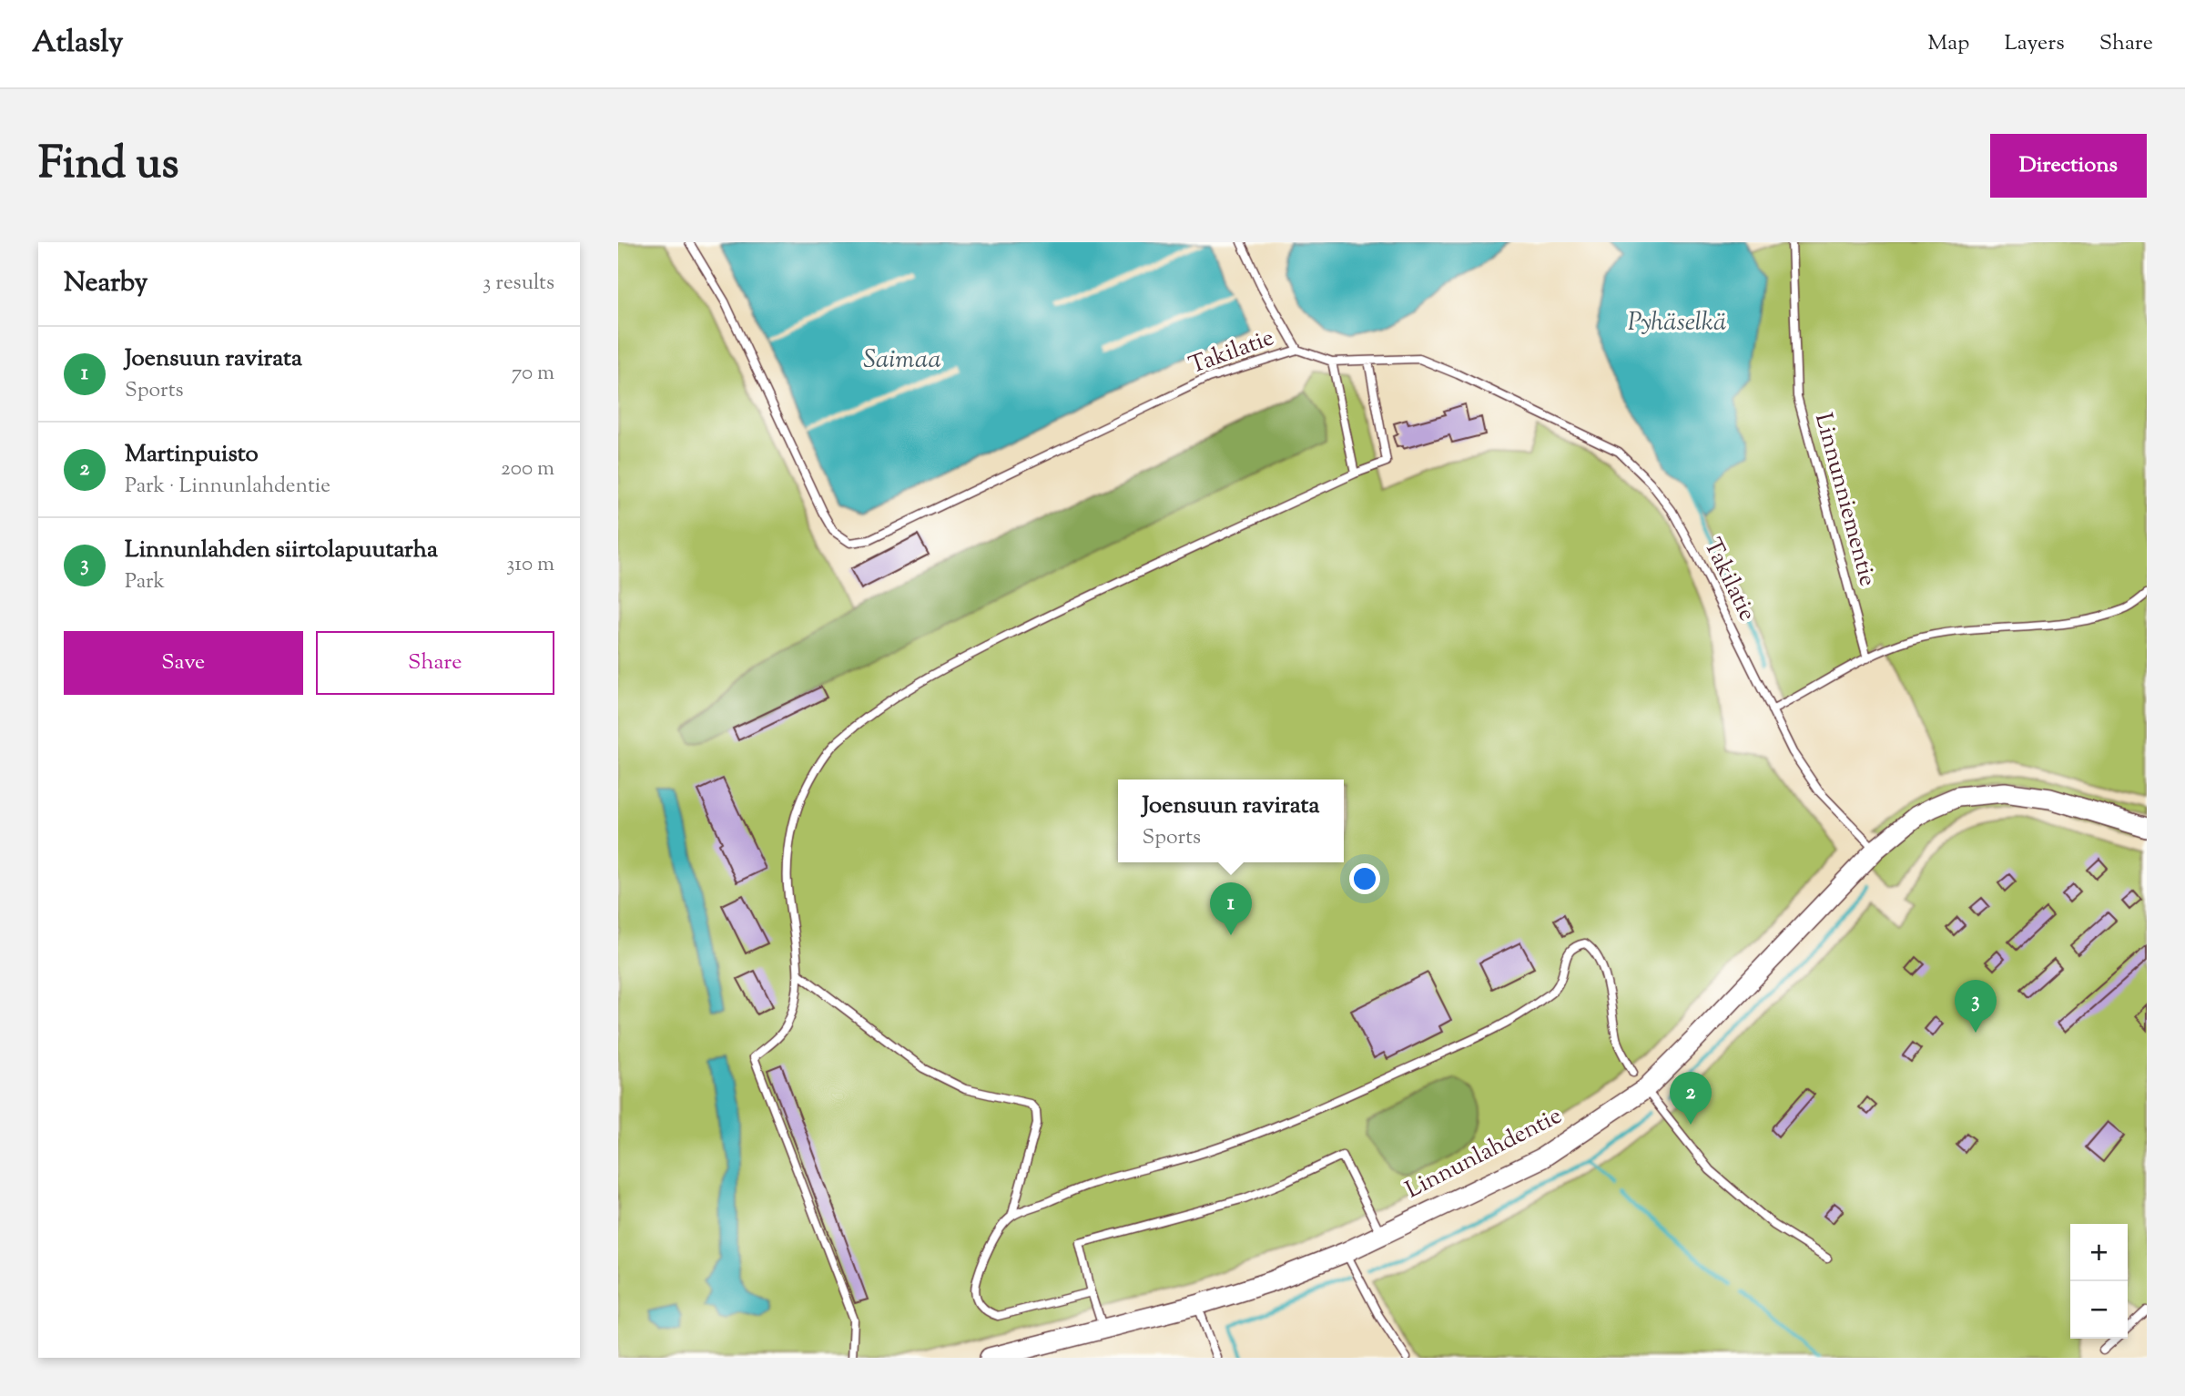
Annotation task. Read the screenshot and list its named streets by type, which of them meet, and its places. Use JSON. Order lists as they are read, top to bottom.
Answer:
{
  "streets": {
    "street": ["Linnunlahdentie"],
    "lane": ["Takilatie", "Linnunniementie"]
  },
  "crossings": [
    ["Takilatie", "Linnunlahdentie"]
  ],
  "water": ["Pyhäselkä", "Saimaa"],
  "page": {
    "header": "Atlasly",
    "nav": ["Map", "Layers", "Share"],
    "title": "Find us",
    "buttons": [
      "Directions",
      ["Save", "Share"]
    ],
    "heading": ["Nearby", "3 results"],
    "list": [
      {
        "mark": "1",
        "name": "Joensuun ravirata",
        "note": "Sports",
        "value": "70 m"
      },
      {
        "mark": "2",
        "name": "Martinpuisto",
        "note": "Park · Linnunlahdentie",
        "value": "200 m"
      },
      {
        "mark": "3",
        "name": "Linnunlahden siirtolapuutarha",
        "note": "Park",
        "value": "310 m"
      }
    ],
    "popup": ["Joensuun ravirata", "Sports"],
    "pins": ["1", "3", "2"],
    "map_buttons": ["+", "−"]
  }
}
